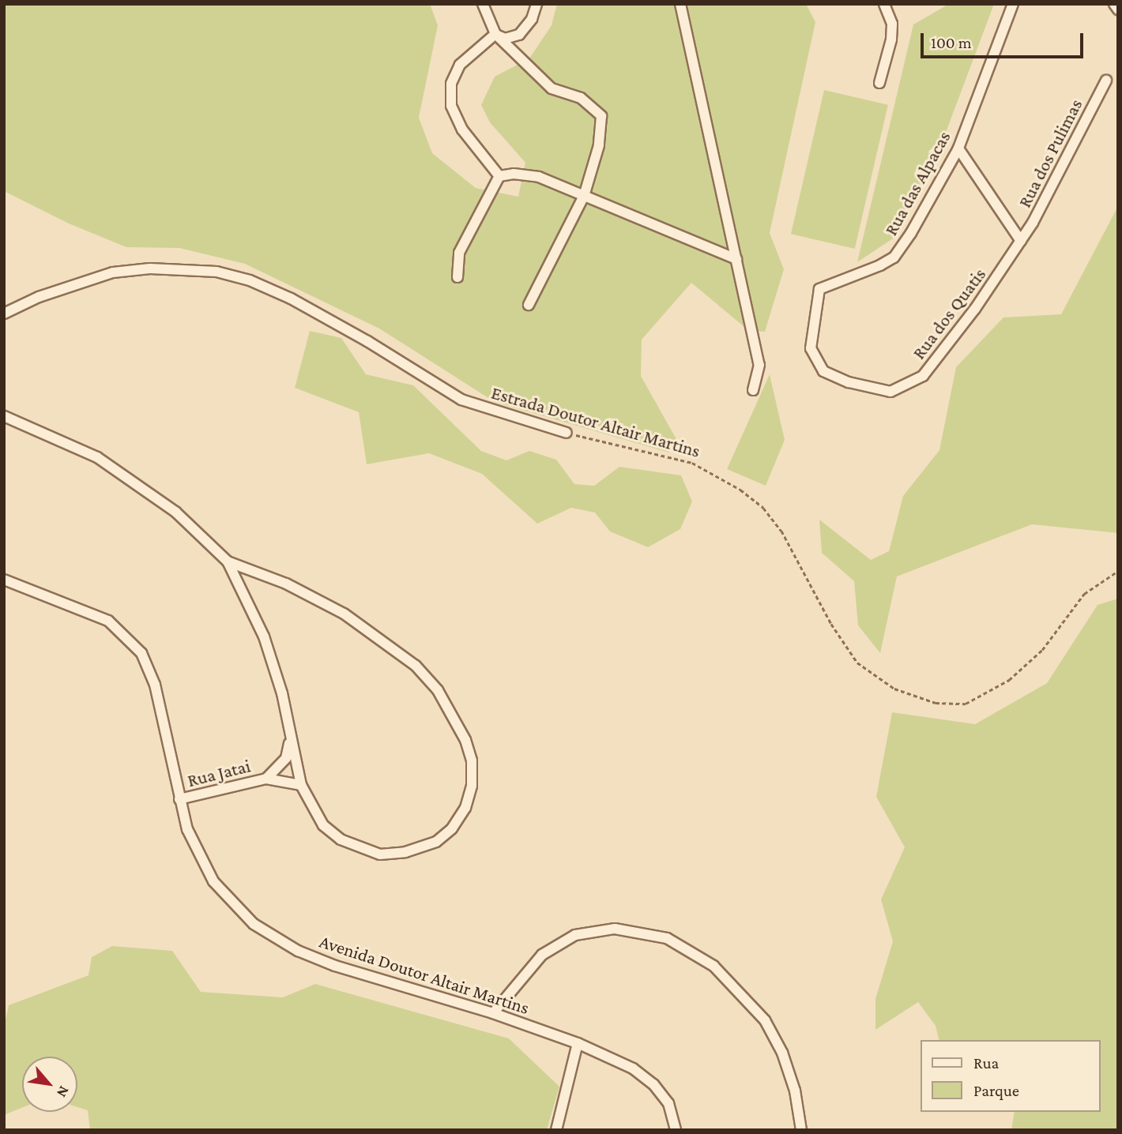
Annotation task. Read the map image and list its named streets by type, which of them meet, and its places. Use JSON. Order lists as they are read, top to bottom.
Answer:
{
  "streets": {
    "street": [
      "Rua dos Pulimas",
      "Rua das Alpacas",
      "Rua dos Quatis",
      "Estrada Doutor Altair Martins",
      "Rua Jatai",
      "Avenida Doutor Altair Martins"
    ]
  },
  "crossings": [
    ["Rua dos Pulimas", "Rua dos Quatis"],
    ["Rua das Alpacas", "Rua dos Quatis"],
    ["Rua Jatai", "Avenida Doutor Altair Martins"]
  ],
  "legend": ["Rua", "Parque"],
  "scale_bar": "100 m",
  "north": "bottom right"
}
